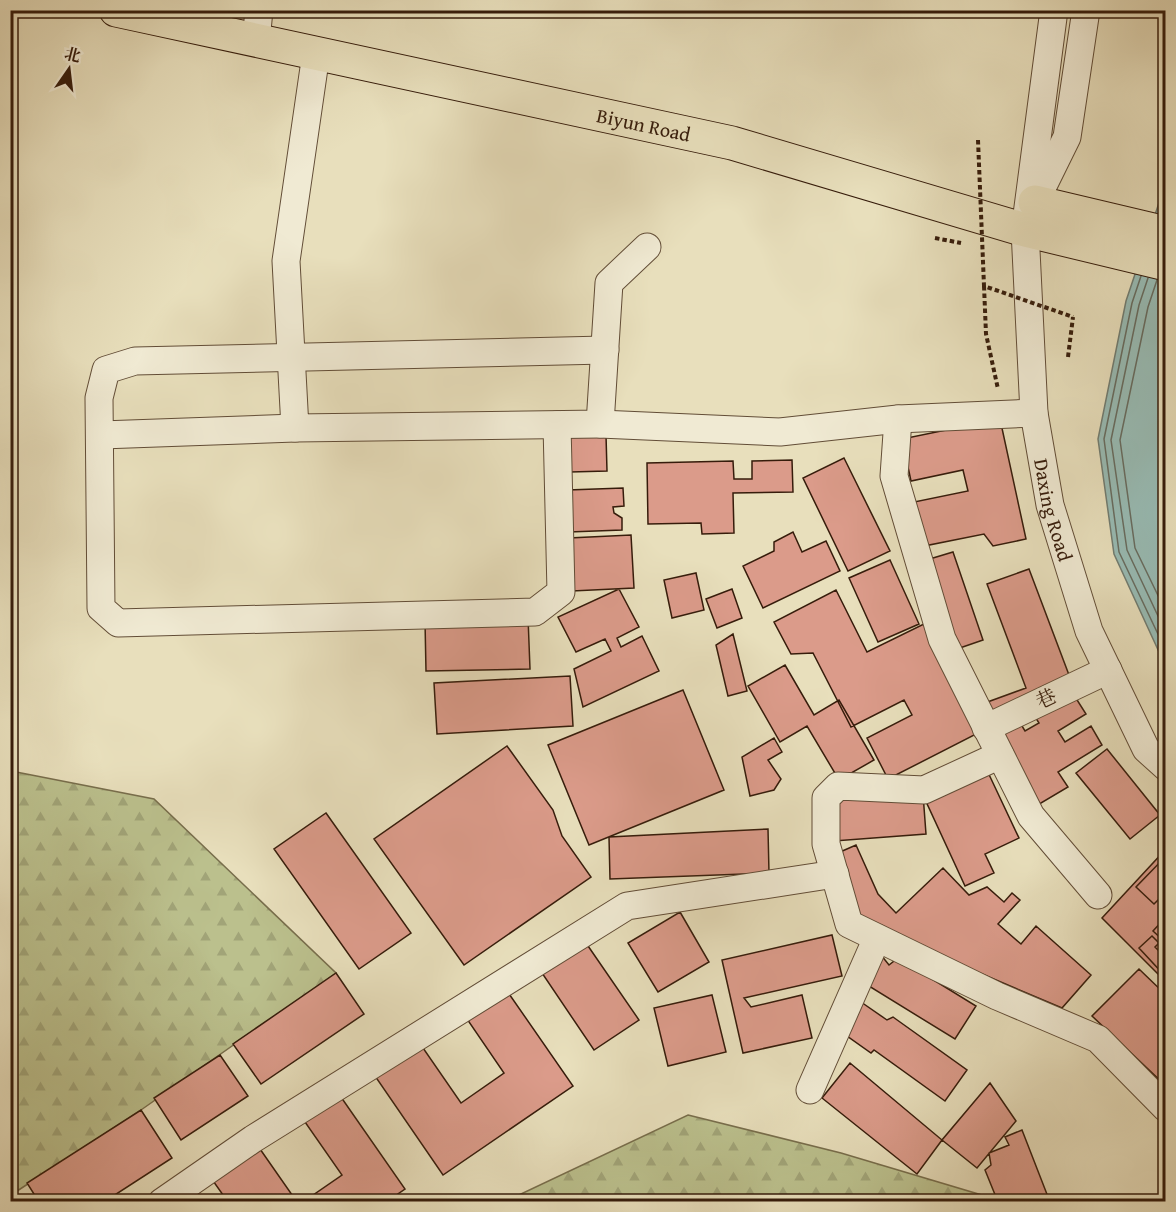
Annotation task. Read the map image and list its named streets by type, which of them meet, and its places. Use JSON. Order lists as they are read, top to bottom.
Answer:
{
  "streets": {
    "main road": ["Biyun Road"],
    "street": ["Daxing Road", "巷"]
  },
  "crossings": [
    ["Biyun Road", "Daxing Road"],
    ["Daxing Road", "巷"]
  ],
  "north": "top"
}
